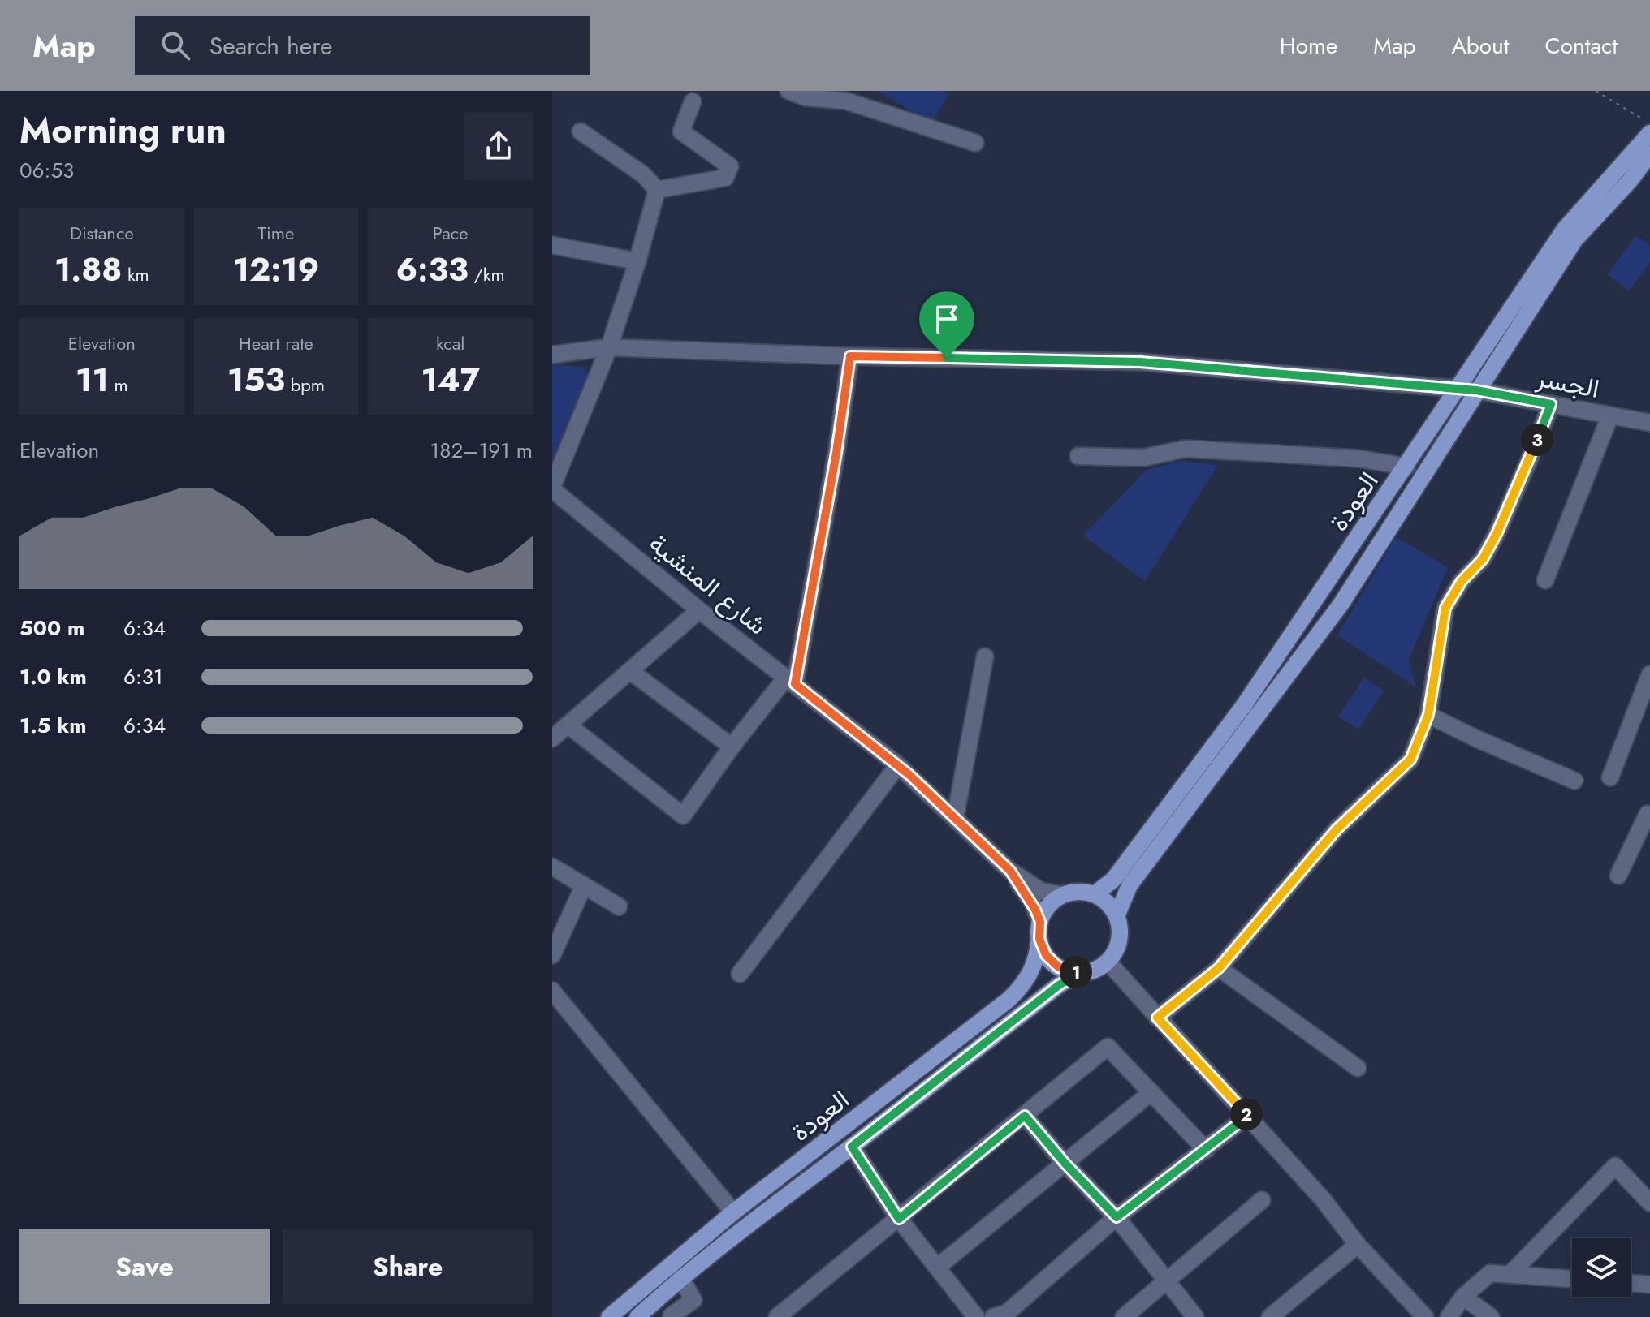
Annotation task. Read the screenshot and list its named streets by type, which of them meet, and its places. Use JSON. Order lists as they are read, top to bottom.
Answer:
{
  "streets": {
    "main road": ["العودة"],
    "street": ["الجسر", "شارع المنشية"]
  },
  "crossings": [
    ["الجسر", "العودة"],
    ["العودة", "شارع المنشية"]
  ],
  "page": {
    "header": "Map",
    "search": "Search here",
    "nav": [
      "Home",
      "Map",
      "About",
      "Contact"
    ],
    "heading": ["Morning run", "06:53"],
    "stats": [
      ["Distance", "1.88 km"],
      ["Time", "12:19"],
      ["Pace", "6:33 /km"],
      ["Elevation", "11 m"],
      ["Heart rate", "153 bpm"],
      ["kcal", "147"]
    ],
    "chart": ["Elevation", "182–191 m"],
    "pins": ["3", "1", "2"],
    "list": [
      {
        "name": "500 m",
        "note": "6:34"
      },
      {
        "name": "1.0 km",
        "note": "6:31"
      },
      {
        "name": "1.5 km",
        "note": "6:34"
      }
    ],
    "buttons": ["Save", "Share"]
  }
}
